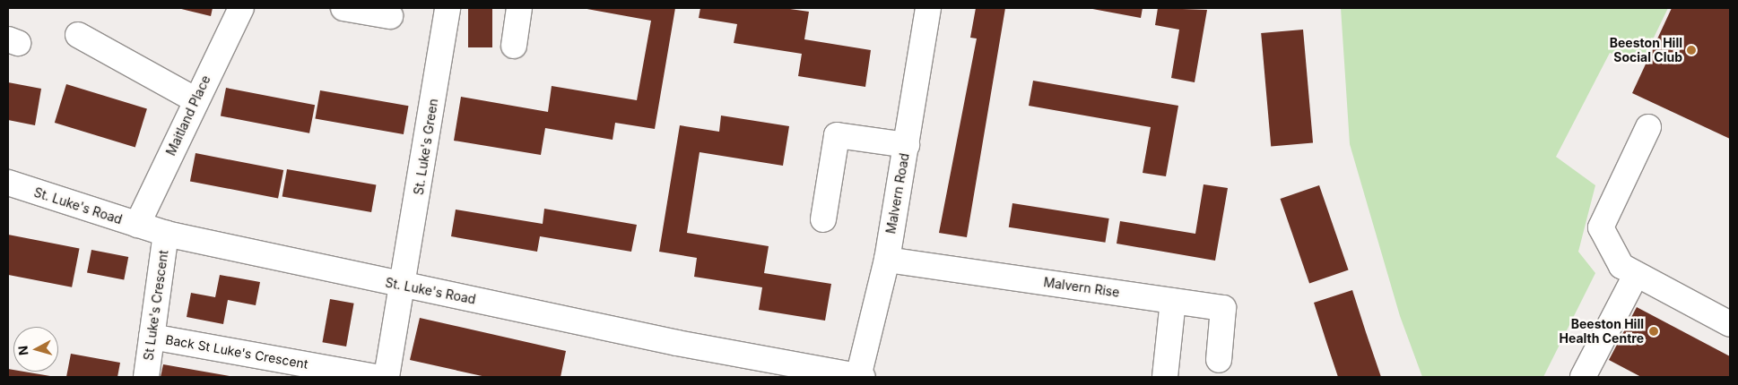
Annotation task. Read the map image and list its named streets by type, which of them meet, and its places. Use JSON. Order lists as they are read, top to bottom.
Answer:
{
  "streets": {
    "street": [
      "Maitland Place",
      "St. Luke's Green",
      "Malvern Road",
      "St. Luke's Road",
      "Malvern Rise",
      "St Luke's Crescent",
      "Back St Luke's Crescent"
    ]
  },
  "crossings": [
    ["Maitland Place", "St. Luke's Road"],
    ["St. Luke's Green", "St. Luke's Road"],
    ["Malvern Road", "St. Luke's Road"],
    ["Malvern Road", "Malvern Rise"],
    ["St. Luke's Road", "St Luke's Crescent"],
    ["St Luke's Crescent", "Back St Luke's Crescent"]
  ],
  "places": ["Beeston Hill Social Club", "Beeston Hill Health Centre"],
  "north": "left"
}
